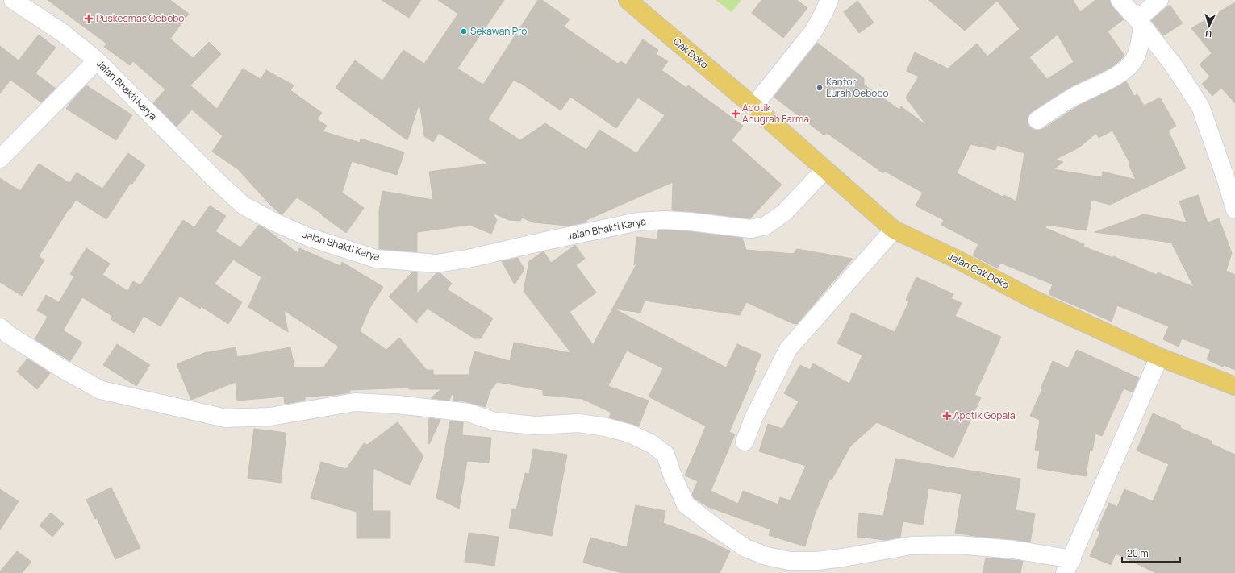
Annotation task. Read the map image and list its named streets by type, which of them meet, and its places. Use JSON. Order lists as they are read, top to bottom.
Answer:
{
  "streets": {
    "main road": ["Cak Doko", "Jalan Cak Doko"],
    "street": ["Jalan Bhakti Karya"]
  },
  "crossings": [
    ["Cak Doko", "Jalan Cak Doko"],
    ["Jalan Bhakti Karya", "Jalan Cak Doko"]
  ],
  "places": {
    "health": ["Puskesmas Oebobo", "Apotik Anugrah Farma", "Apotik Gopala"],
    "other": ["Sekawan Pro", "Kantor Lurah Oebobo"]
  },
  "scale_bar": "20 m",
  "north": "bottom"
}
